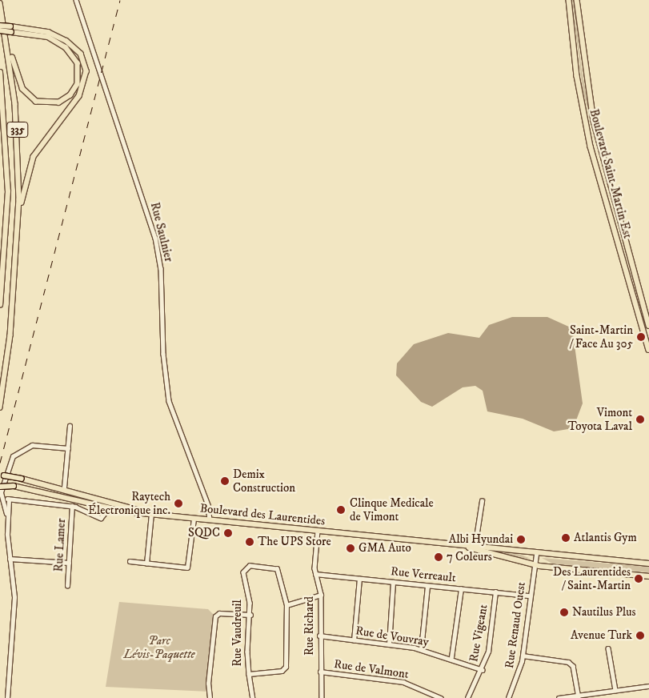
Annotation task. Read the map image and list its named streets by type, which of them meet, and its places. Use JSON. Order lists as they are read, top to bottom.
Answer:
{
  "streets": {
    "main road": ["335", "Boulevard Saint-Martin Est", "Boulevard des Laurentides"],
    "street": [
      "Rue Saulnier",
      "Rue Lamer",
      "Rue Verreault",
      "Rue Renaud Ouest",
      "Rue Richard",
      "Rue Vaudreuil",
      "Rue Vigeant",
      "Rue de Vouvray",
      "Rue de Valmont"
    ]
  },
  "crossings": [
    ["Rue Saulnier", "Boulevard des Laurentides"],
    ["Boulevard des Laurentides", "Rue Renaud Ouest"],
    ["Boulevard des Laurentides", "Rue Richard"],
    ["Rue Verreault", "Rue Renaud Ouest"],
    ["Rue Verreault", "Rue Richard"],
    ["Rue Verreault", "Rue Vigeant"],
    ["Rue Richard", "Rue de Vouvray"],
    ["Rue Richard", "Rue de Valmont"],
    ["Rue Vigeant", "Rue de Vouvray"]
  ],
  "parks": ["Parc Lévis-Paquette"],
  "places": [
    "Saint-Martin / Face Au 305",
    "Vimont Toyota Laval",
    "Demix Construction",
    "Raytech Électronique inc.",
    "Clinque Medicale de Vimont",
    "SQDC",
    "Atlantis Gym",
    "Albi Hyundai",
    "The UPS Store",
    "GMA Auto",
    "7 Coleurs",
    "Des Laurentides / Saint-Martin",
    "Nautilus Plus",
    "Avenue Turk"
  ]
}
